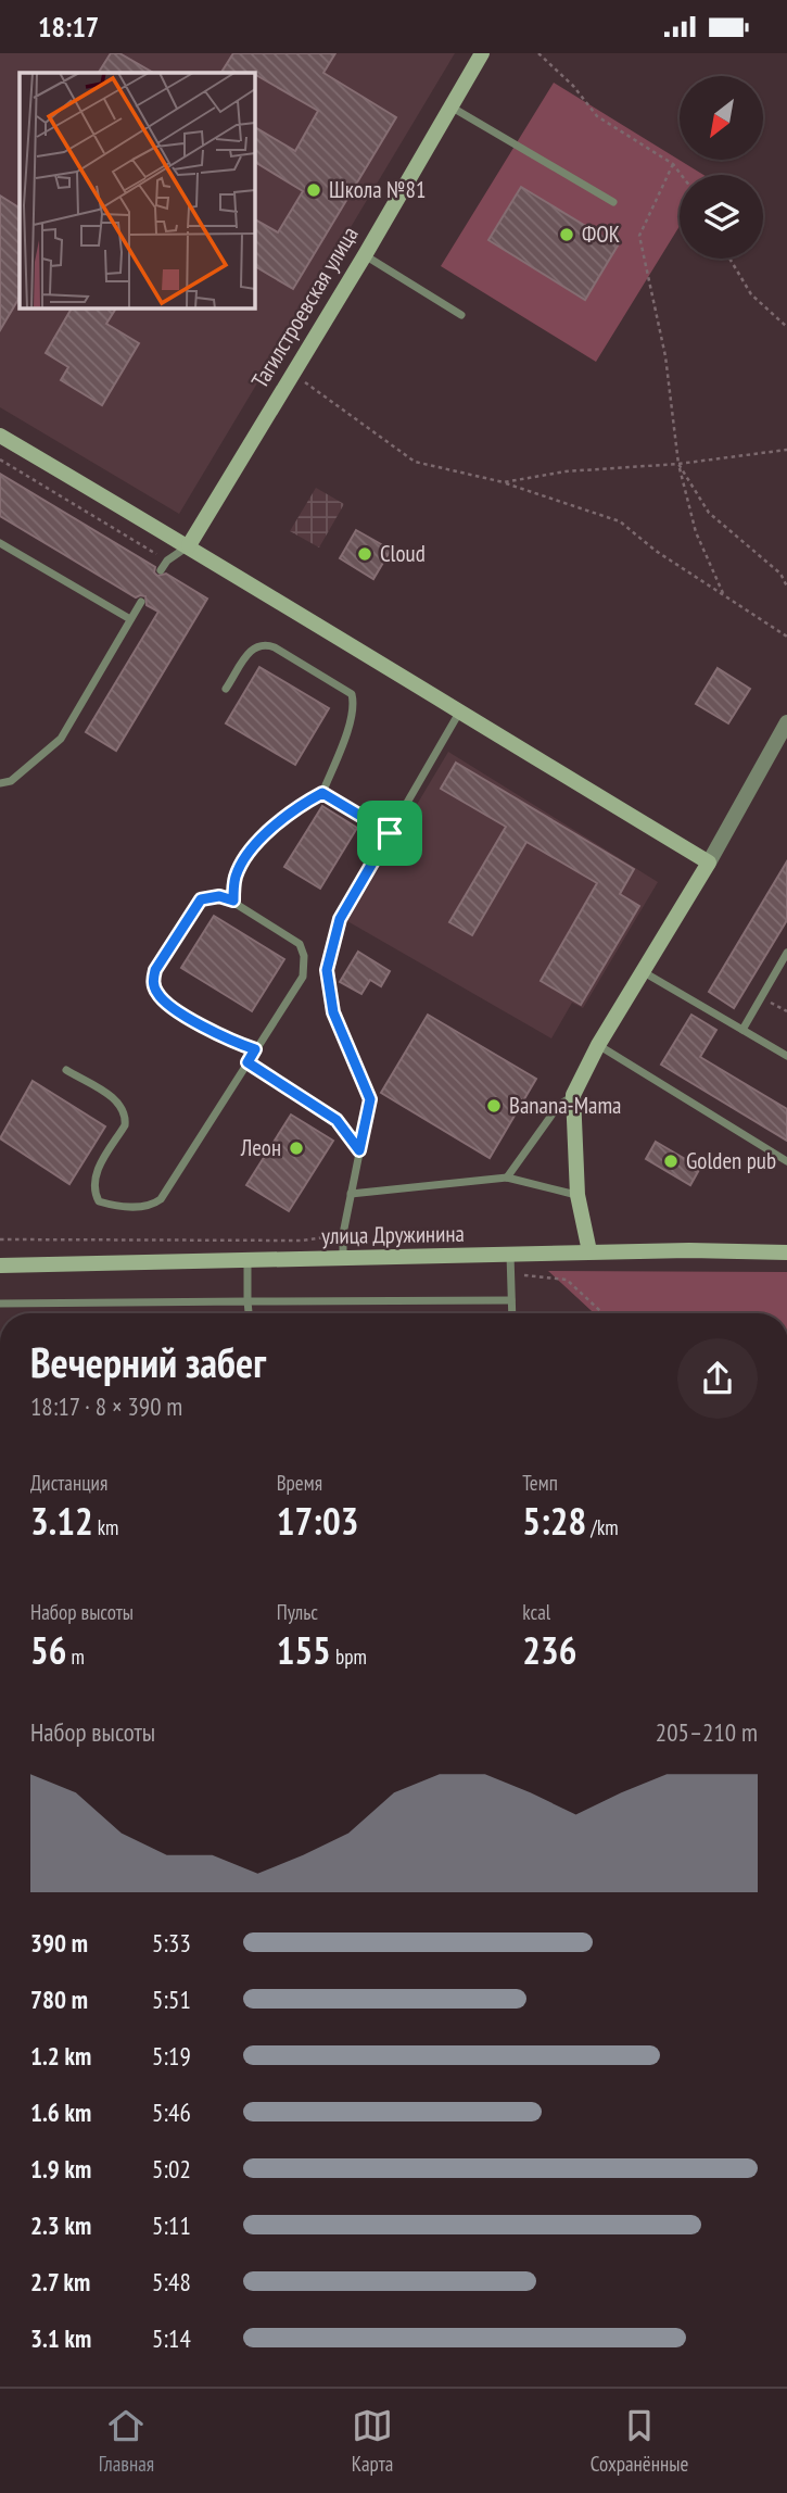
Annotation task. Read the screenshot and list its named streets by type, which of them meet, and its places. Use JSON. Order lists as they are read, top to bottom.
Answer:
{
  "streets": {
    "street": ["Тагилстроевская улица", "улица Дружинина"]
  },
  "places": [
    "Школа №81",
    "ФОК",
    "Cloud",
    "Banana-Mama",
    "Леон",
    "Golden pub"
  ],
  "north": "bottom left",
  "page": {
    "status": "18:17",
    "heading": ["Вечерний забег", "18:17 · 8 × 390 m"],
    "stats": [
      ["Дистанция", "3.12 km"],
      ["Время", "17:03"],
      ["Темп", "5:28 /km"],
      ["Набор высоты", "56 m"],
      ["Пульс", "155 bpm"],
      ["kcal", "236"]
    ],
    "chart": ["Набор высоты", "205–210 m"],
    "list": [
      {
        "name": "390 m",
        "note": "5:33"
      },
      {
        "name": "780 m",
        "note": "5:51"
      },
      {
        "name": "1.2 km",
        "note": "5:19"
      },
      {
        "name": "1.6 km",
        "note": "5:46"
      },
      {
        "name": "1.9 km",
        "note": "5:02"
      },
      {
        "name": "2.3 km",
        "note": "5:11"
      },
      {
        "name": "2.7 km",
        "note": "5:48"
      },
      {
        "name": "3.1 km",
        "note": "5:14"
      }
    ],
    "tabs": ["Главная", "Карта", "Сохранённые"]
  }
}
